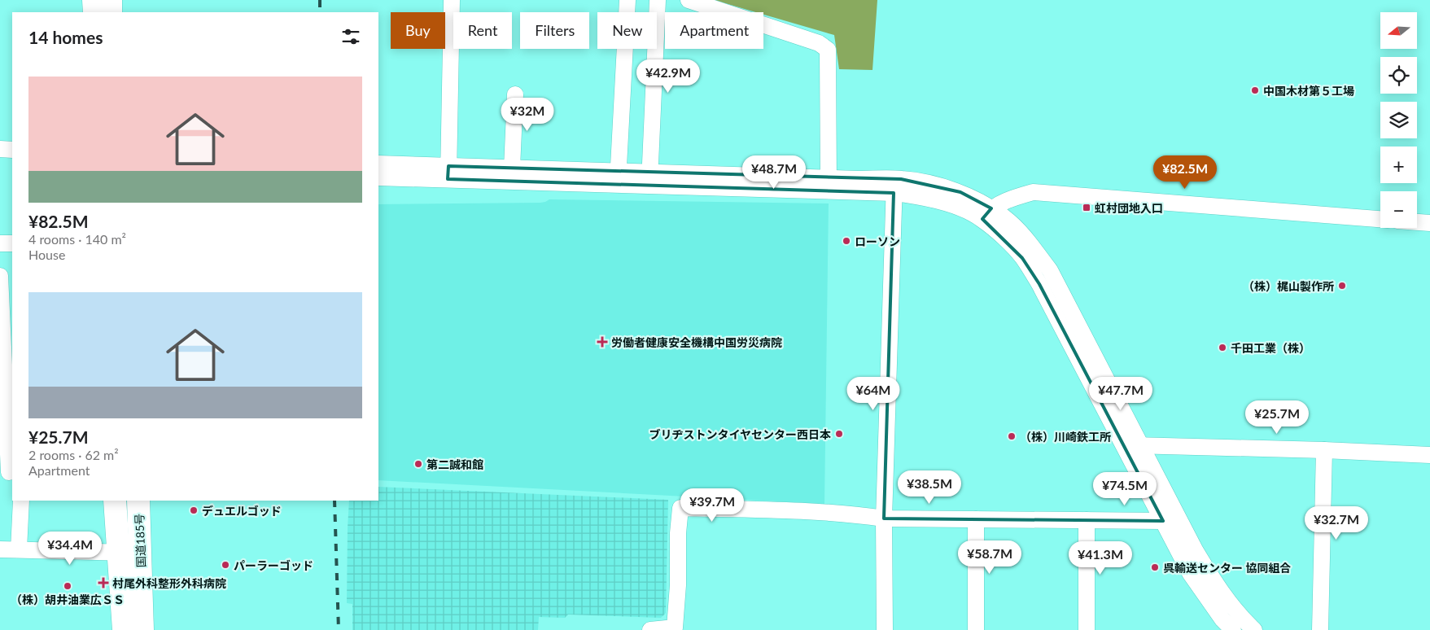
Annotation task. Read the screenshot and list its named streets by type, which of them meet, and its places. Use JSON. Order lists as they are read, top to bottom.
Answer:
{
  "streets": {
    "highway": ["国道185号"]
  },
  "places": {
    "other": [
      "中国木材第５工場",
      "ローソン",
      "（株）梶山製作所",
      "千田工業（株）",
      "ブリヂストンタイヤセンター西日本",
      "（株）川崎鉄工所",
      "第二誠和館",
      "デュエルゴッド",
      "パーラーゴッド",
      "呉輸送センター 協同組合",
      "（株）胡井油業広ＳＳ"
    ],
    "transit": ["虹村団地入口"],
    "health": ["労働者健康安全機構中国労災病院", "村尾外科整形外科病院"]
  },
  "north": "left",
  "page": {
    "map_buttons": ["+", "−"],
    "chip": [
      "Buy",
      "Rent",
      "Filters",
      "New",
      "Apartment"
    ],
    "heading": "14 homes",
    "price": [
      "¥42.9M",
      "¥32M",
      "¥48.7M",
      "¥82.5M",
      "¥64M",
      "¥47.7M",
      "¥25.7M",
      "¥38.5M",
      "¥74.5M",
      "¥39.7M",
      "¥32.7M",
      "¥34.4M",
      "¥58.7M",
      "¥41.3M"
    ],
    "list": [
      {
        "name": "¥82.5M",
        "note": "4 rooms · 140 m² · House"
      },
      {
        "name": "¥25.7M",
        "note": "2 rooms · 62 m² · Apartment"
      }
    ]
  }
}
